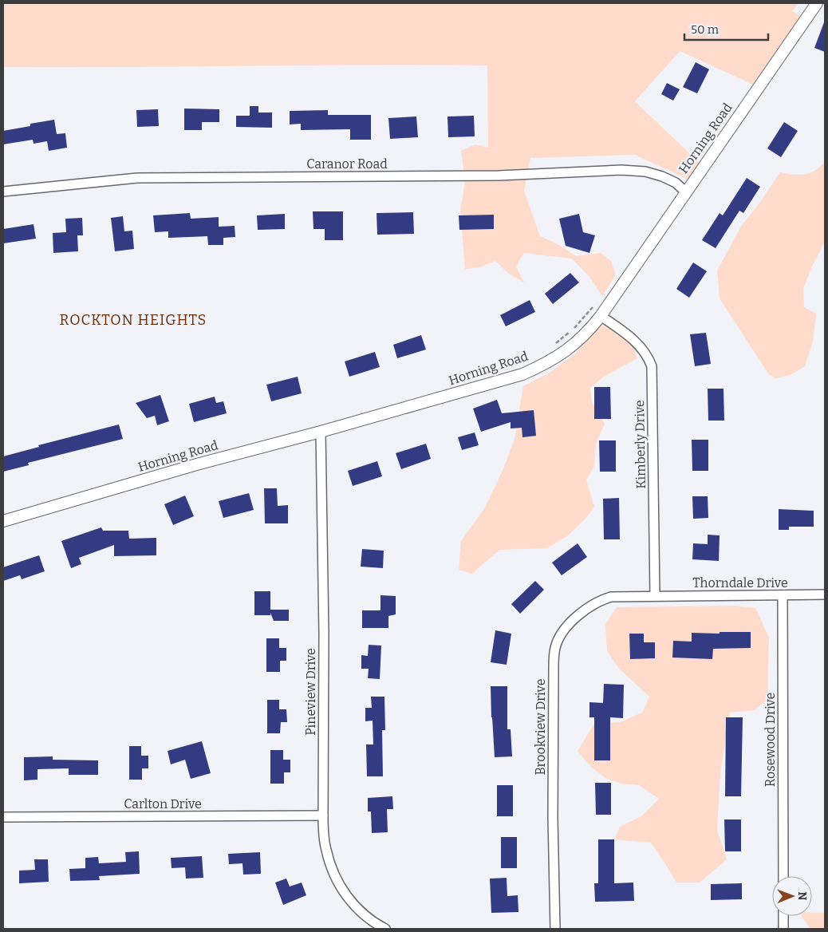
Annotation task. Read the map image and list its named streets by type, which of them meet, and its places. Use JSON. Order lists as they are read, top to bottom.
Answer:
{
  "streets": {
    "street": [
      "Horning Road",
      "Caranor Road",
      "Kimberly Drive",
      "Thorndale Drive",
      "Pineview Drive",
      "Brookview Drive",
      "Rosewood Drive",
      "Carlton Drive"
    ]
  },
  "crossings": [
    ["Horning Road", "Caranor Road"],
    ["Horning Road", "Kimberly Drive"],
    ["Horning Road", "Pineview Drive"],
    ["Kimberly Drive", "Thorndale Drive"],
    ["Kimberly Drive", "Brookview Drive"],
    ["Thorndale Drive", "Brookview Drive"],
    ["Thorndale Drive", "Rosewood Drive"],
    ["Pineview Drive", "Carlton Drive"]
  ],
  "districts": ["ROCKTON HEIGHTS"],
  "scale_bar": "50 m",
  "north": "right"
}
